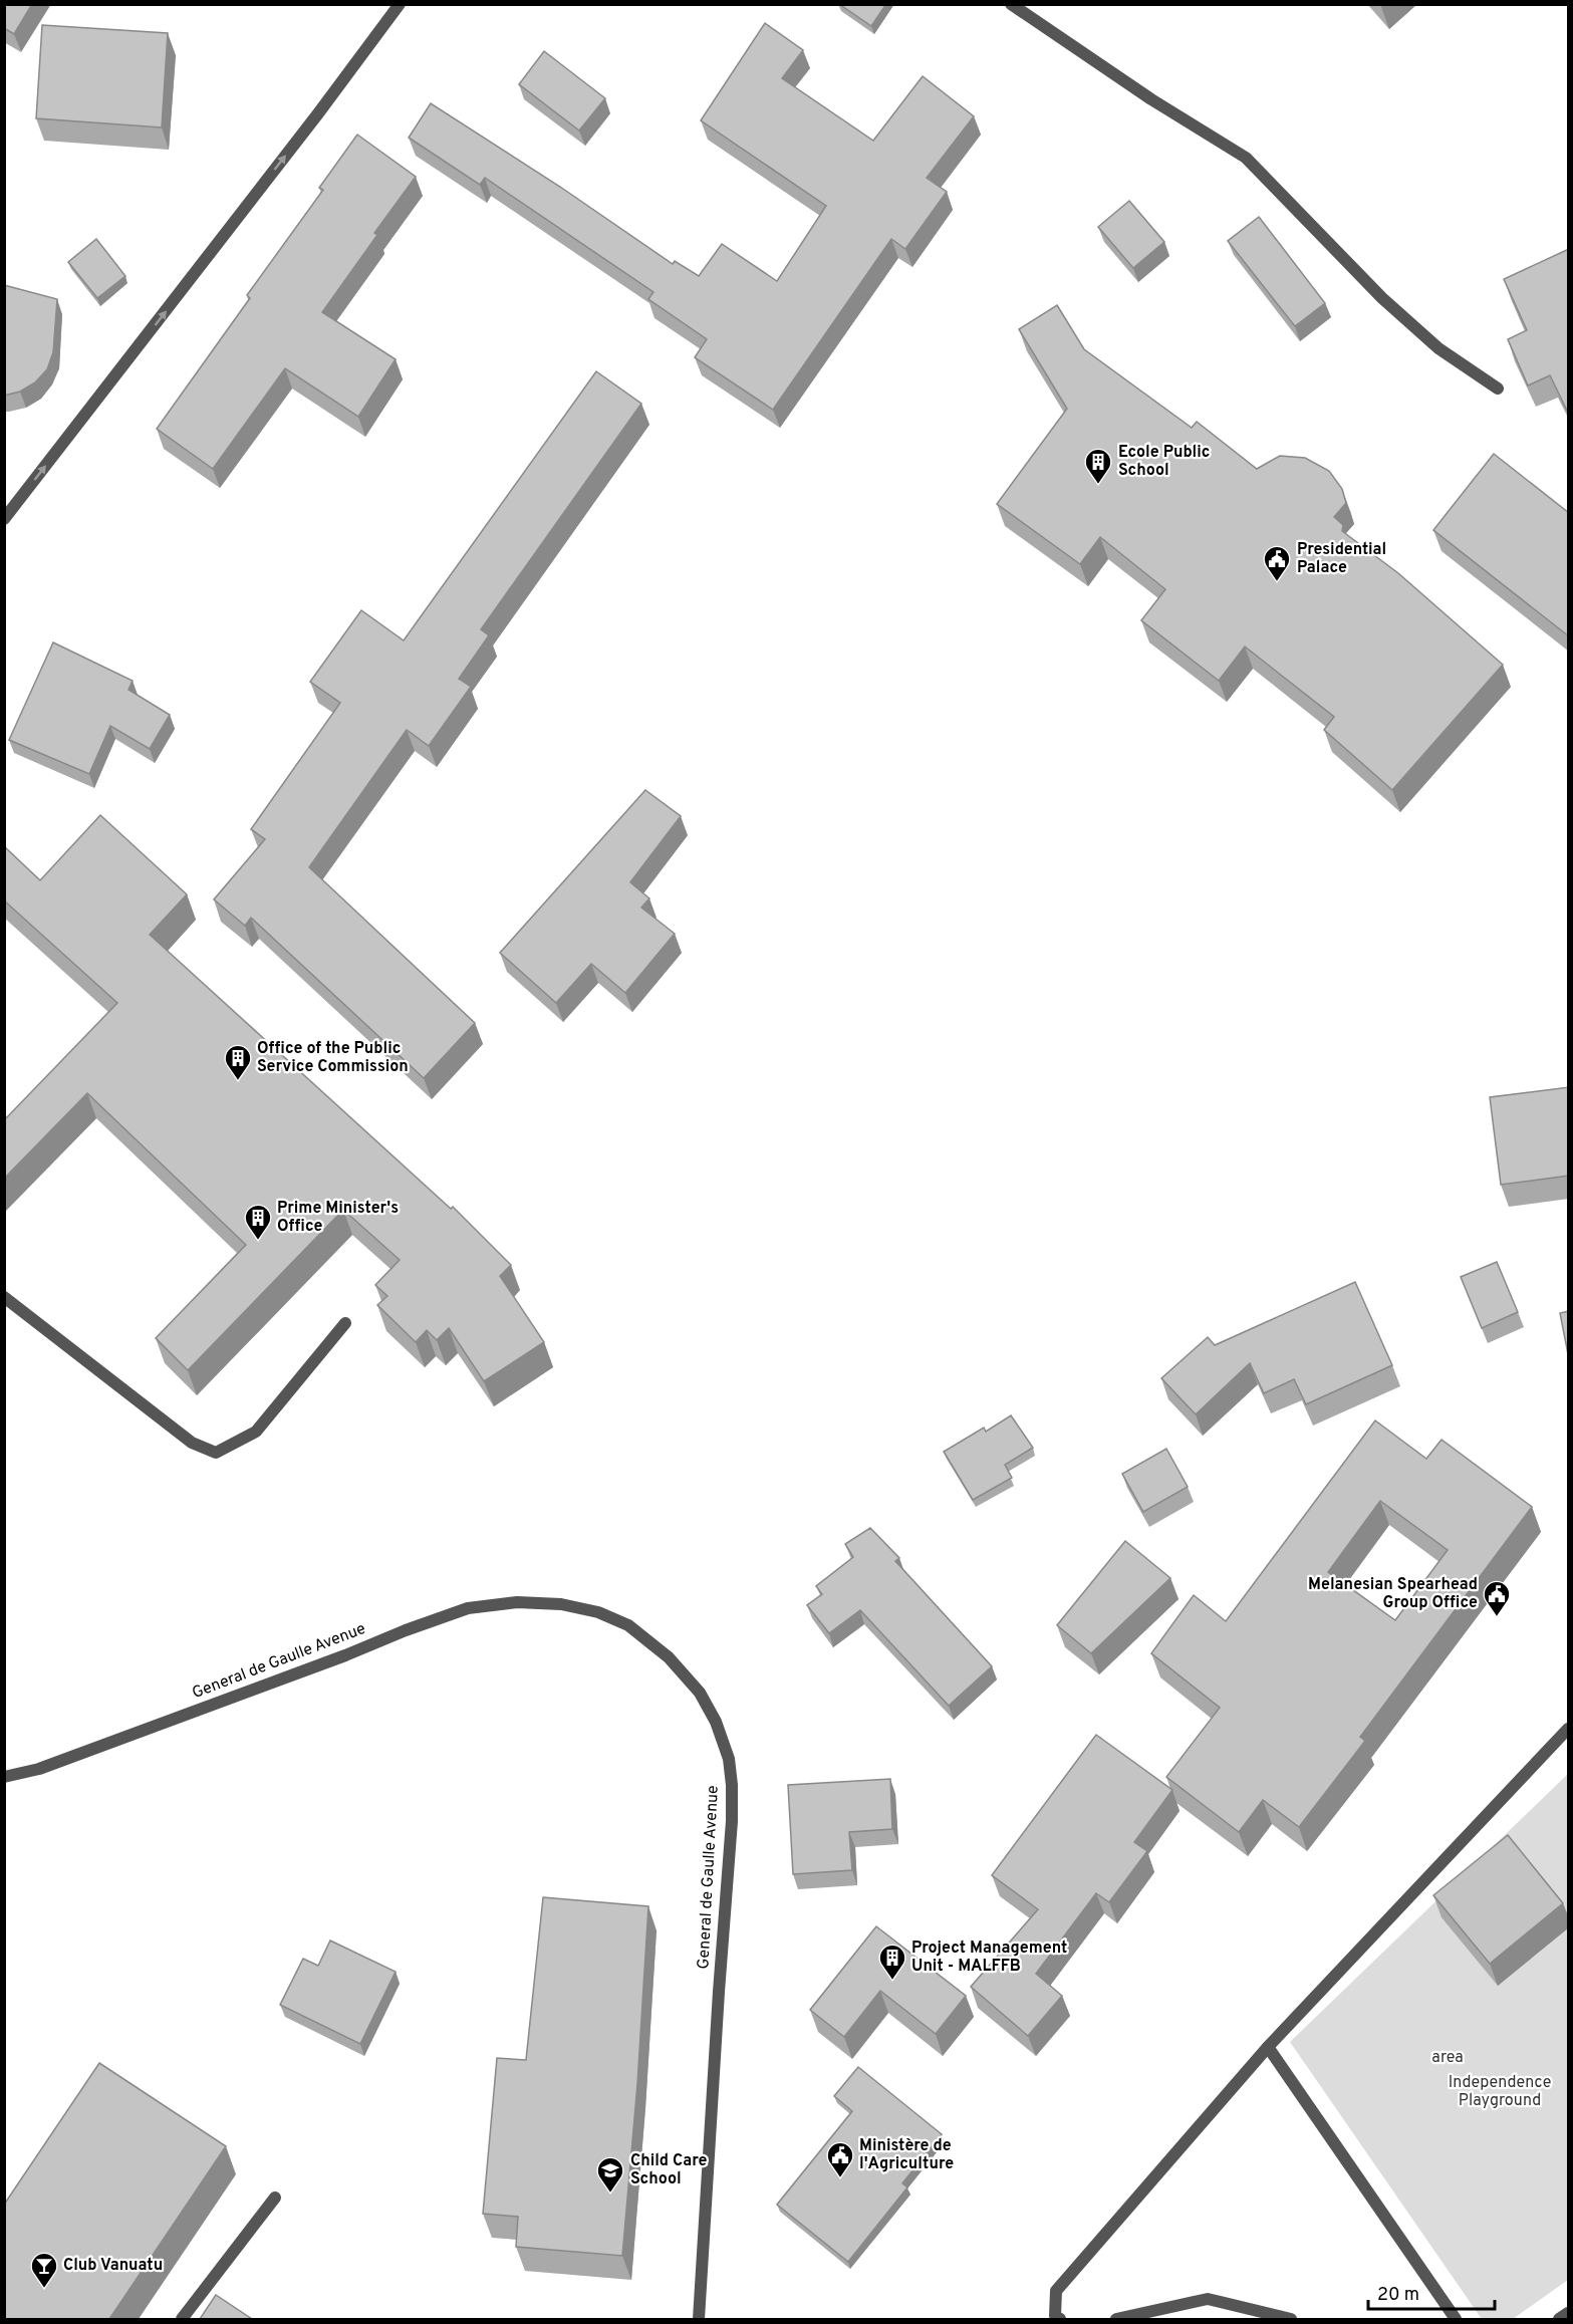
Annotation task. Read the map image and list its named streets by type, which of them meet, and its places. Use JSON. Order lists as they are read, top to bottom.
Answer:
{
  "streets": {
    "street": ["General de Gaulle Avenue"]
  },
  "parks": ["area", "Independence Playground"],
  "places": {
    "building": [
      "Ecole Public School",
      "Office of the Public Service Commission",
      "Prime Minister's Office",
      "Project Management Unit - MALFFB"
    ],
    "public building": ["Presidential Palace", "Melanesian Spearhead Group Office", "Ministère de l'Agriculture"],
    "school or university": ["Child Care School"],
    "bar": ["Club Vanuatu"]
  },
  "scale_bar": "20 m"
}
